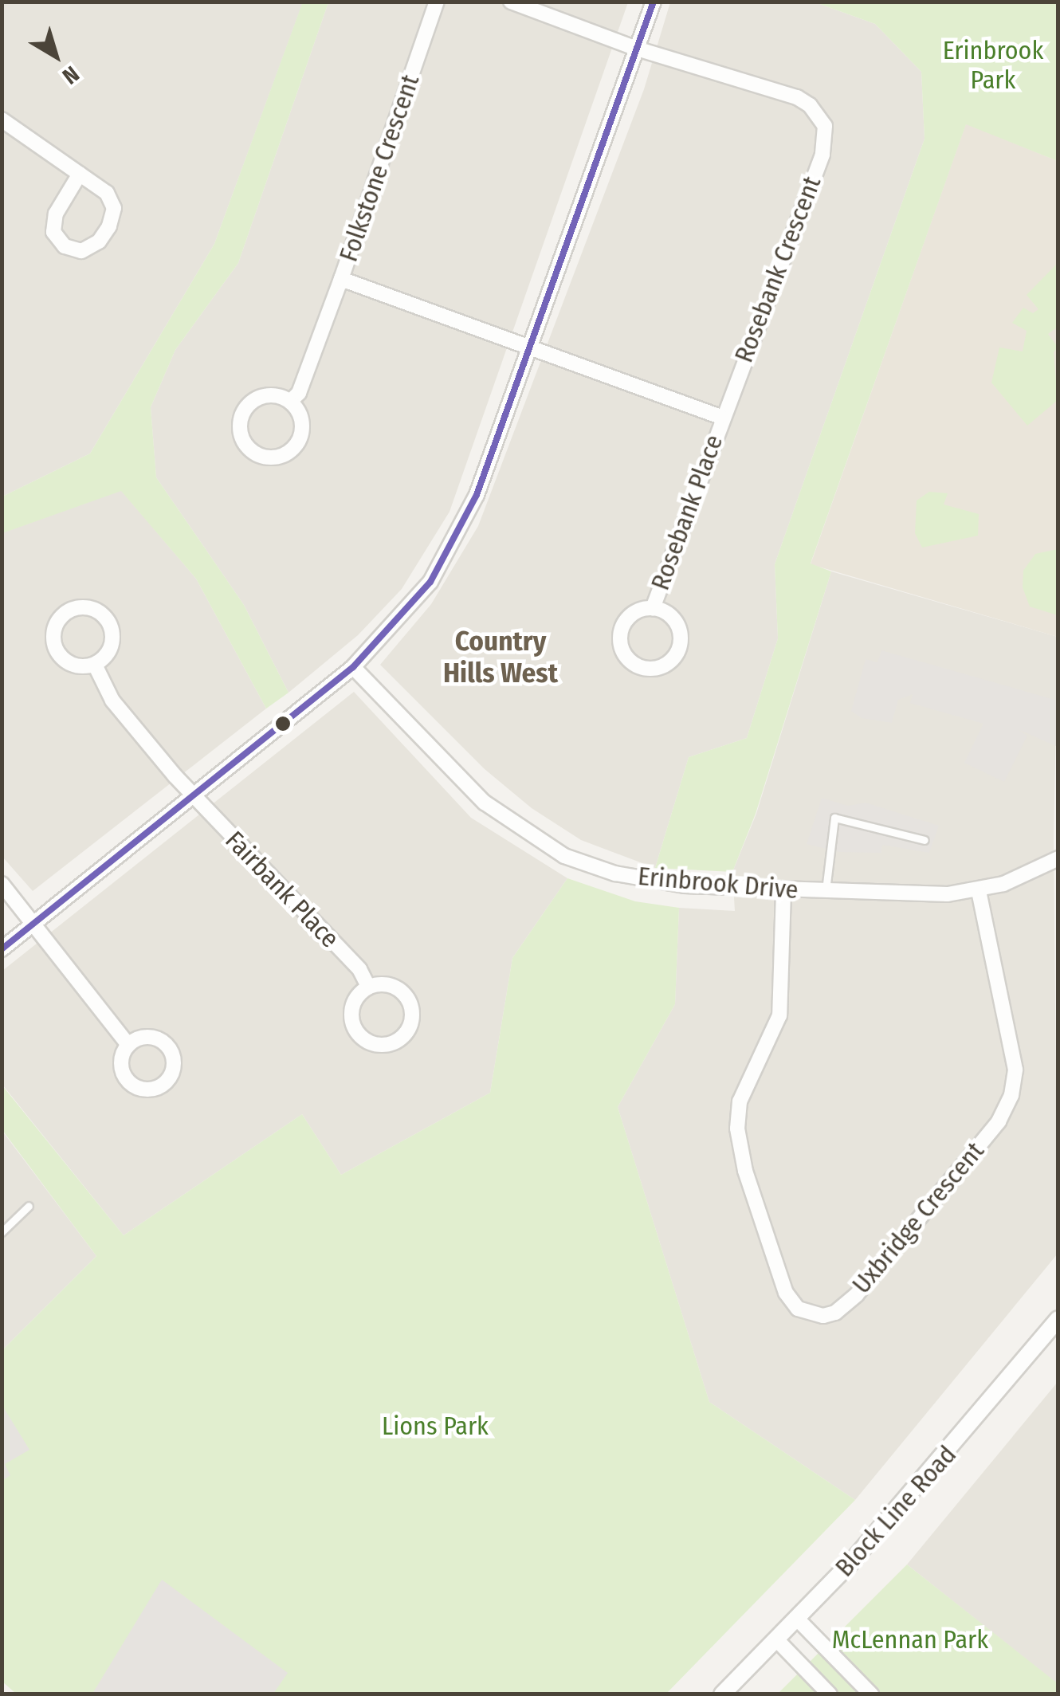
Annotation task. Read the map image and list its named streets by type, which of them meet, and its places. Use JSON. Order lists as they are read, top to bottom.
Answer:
{
  "streets": {
    "street": [
      "Folkstone Crescent",
      "Rosebank Crescent",
      "Rosebank Place",
      "Erinbrook Drive",
      "Fairbank Place",
      "Uxbridge Crescent",
      "Block Line Road"
    ]
  },
  "crossings": [
    ["Rosebank Crescent", "Rosebank Place"],
    ["Erinbrook Drive", "Uxbridge Crescent"]
  ],
  "districts": ["Country Hills West"],
  "parks": ["Erinbrook Park", "Lions Park", "McLennan Park"],
  "north": "bottom right"
}
